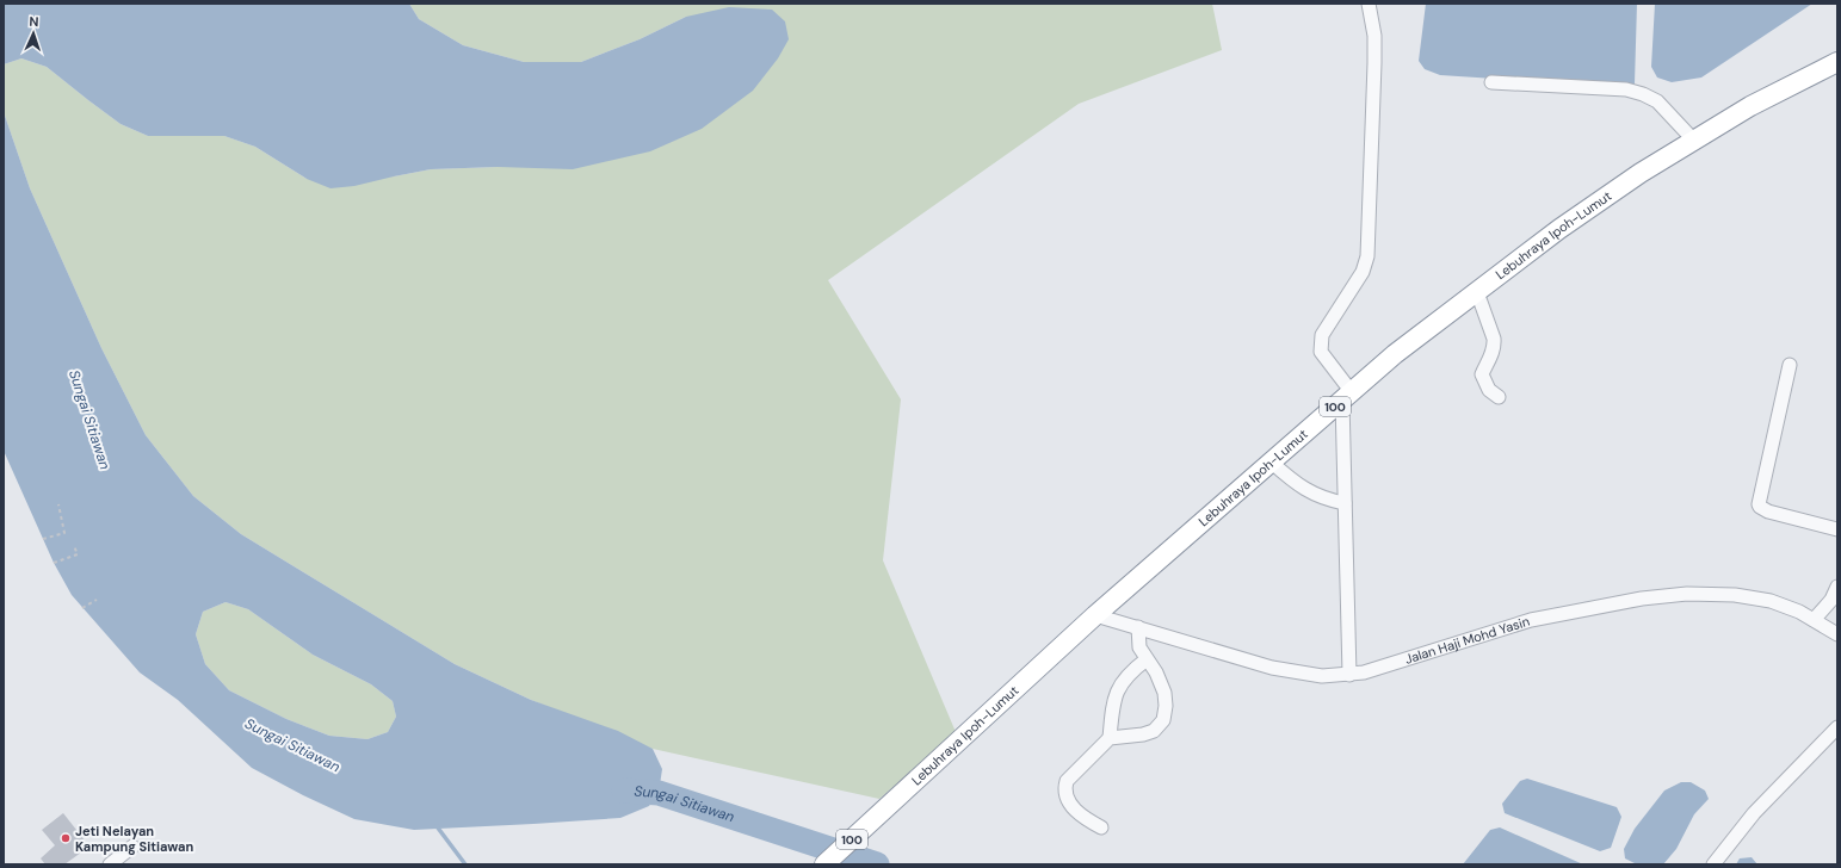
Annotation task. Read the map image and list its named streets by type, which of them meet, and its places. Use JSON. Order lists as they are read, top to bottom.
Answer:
{
  "streets": {
    "highway": ["Lebuhraya Ipoh-Lumut", "100"],
    "street": ["Jalan Haji Mohd Yasin"]
  },
  "crossings": [
    ["Lebuhraya Ipoh-Lumut", "Jalan Haji Mohd Yasin"]
  ],
  "water": ["Sungai Sitiawan"],
  "places": ["Jeti Nelayan Kampung Sitiawan"],
  "north": "top"
}
